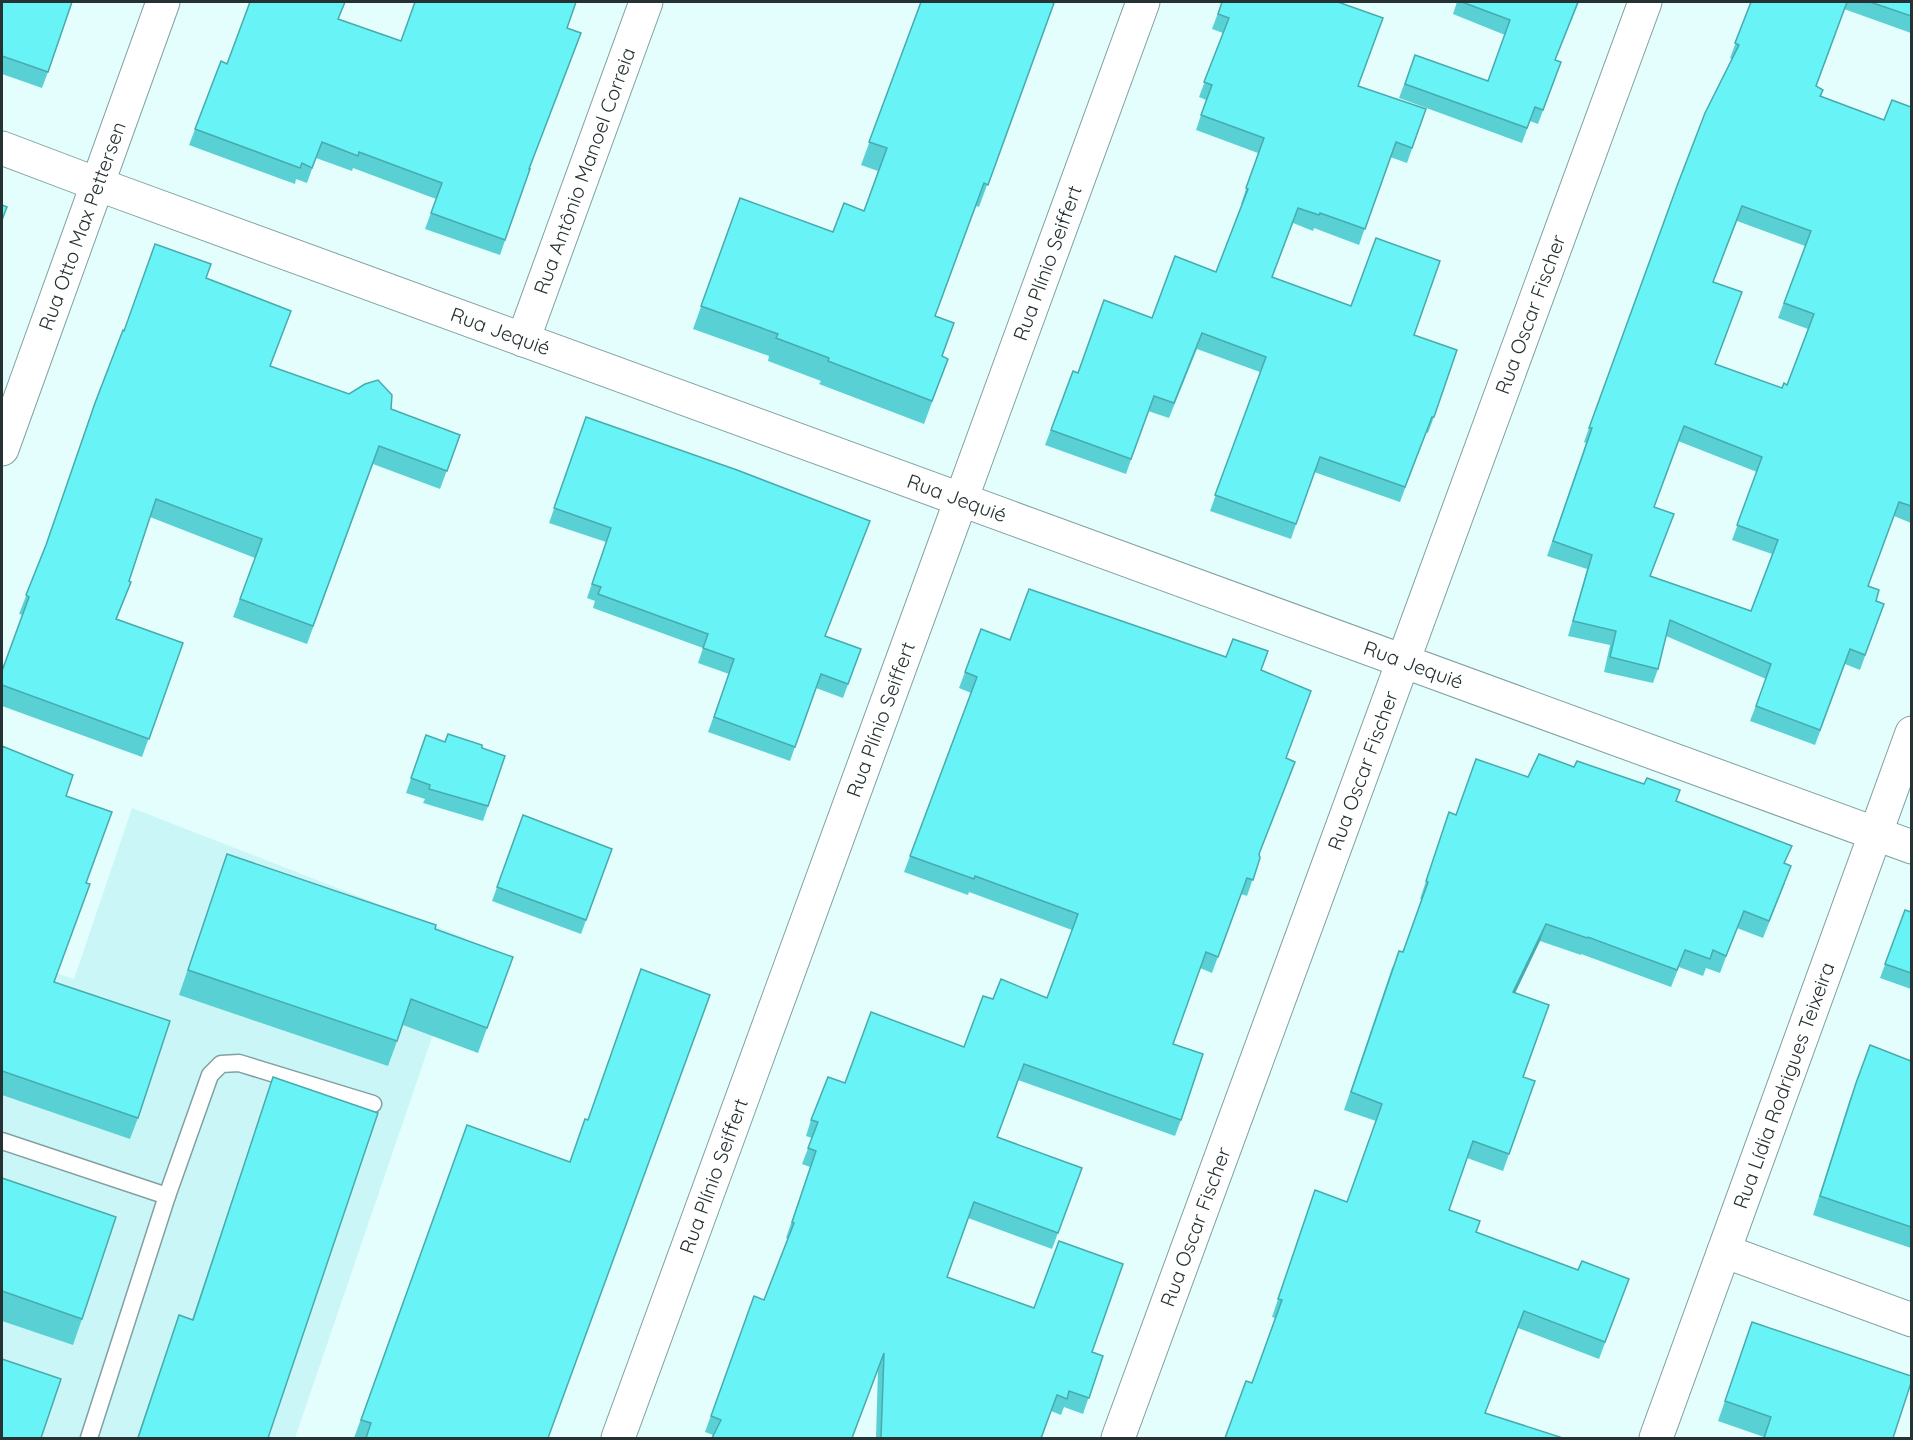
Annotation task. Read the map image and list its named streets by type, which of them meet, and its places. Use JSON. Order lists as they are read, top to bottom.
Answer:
{
  "streets": {
    "street": [
      "Rua Antônio Manoel Correia",
      "Rua Otto Max Pettersen",
      "Rua Plínio Seiffert",
      "Rua Oscar Fischer",
      "Rua Jequié",
      "Rua Lídia Rodrigues Teixeira"
    ]
  },
  "crossings": [
    ["Rua Antônio Manoel Correia", "Rua Jequié"],
    ["Rua Otto Max Pettersen", "Rua Jequié"],
    ["Rua Plínio Seiffert", "Rua Jequié"],
    ["Rua Oscar Fischer", "Rua Jequié"],
    ["Rua Jequié", "Rua Lídia Rodrigues Teixeira"]
  ]
}
